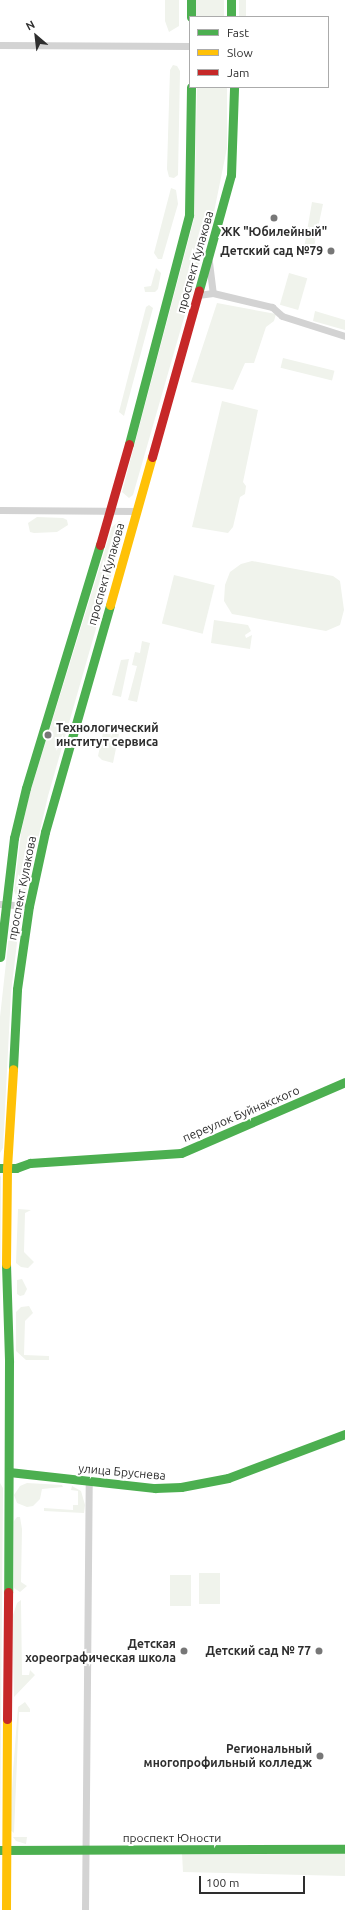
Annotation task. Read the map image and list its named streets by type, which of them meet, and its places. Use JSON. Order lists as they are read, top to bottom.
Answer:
{
  "streets": {
    "main road": [
      "проспект Кулакова",
      "переулок Буйнакского",
      "улица Бруснева",
      "проспект Юности"
    ]
  },
  "crossings": [
    ["проспект Кулакова", "переулок Буйнакского"],
    ["проспект Кулакова", "улица Бруснева"],
    ["проспект Кулакова", "проспект Юности"]
  ],
  "places": [
    "ЖК \"Юбилейный\"",
    "Детский сад №79",
    "Технологический институт сервиса",
    "Детская хореографическая школа",
    "Детский сад № 77",
    "Региональный многопрофильный колледж"
  ],
  "legend": ["Fast", "Slow", "Jam"],
  "scale_bar": "100 m",
  "north": "top left"
}
